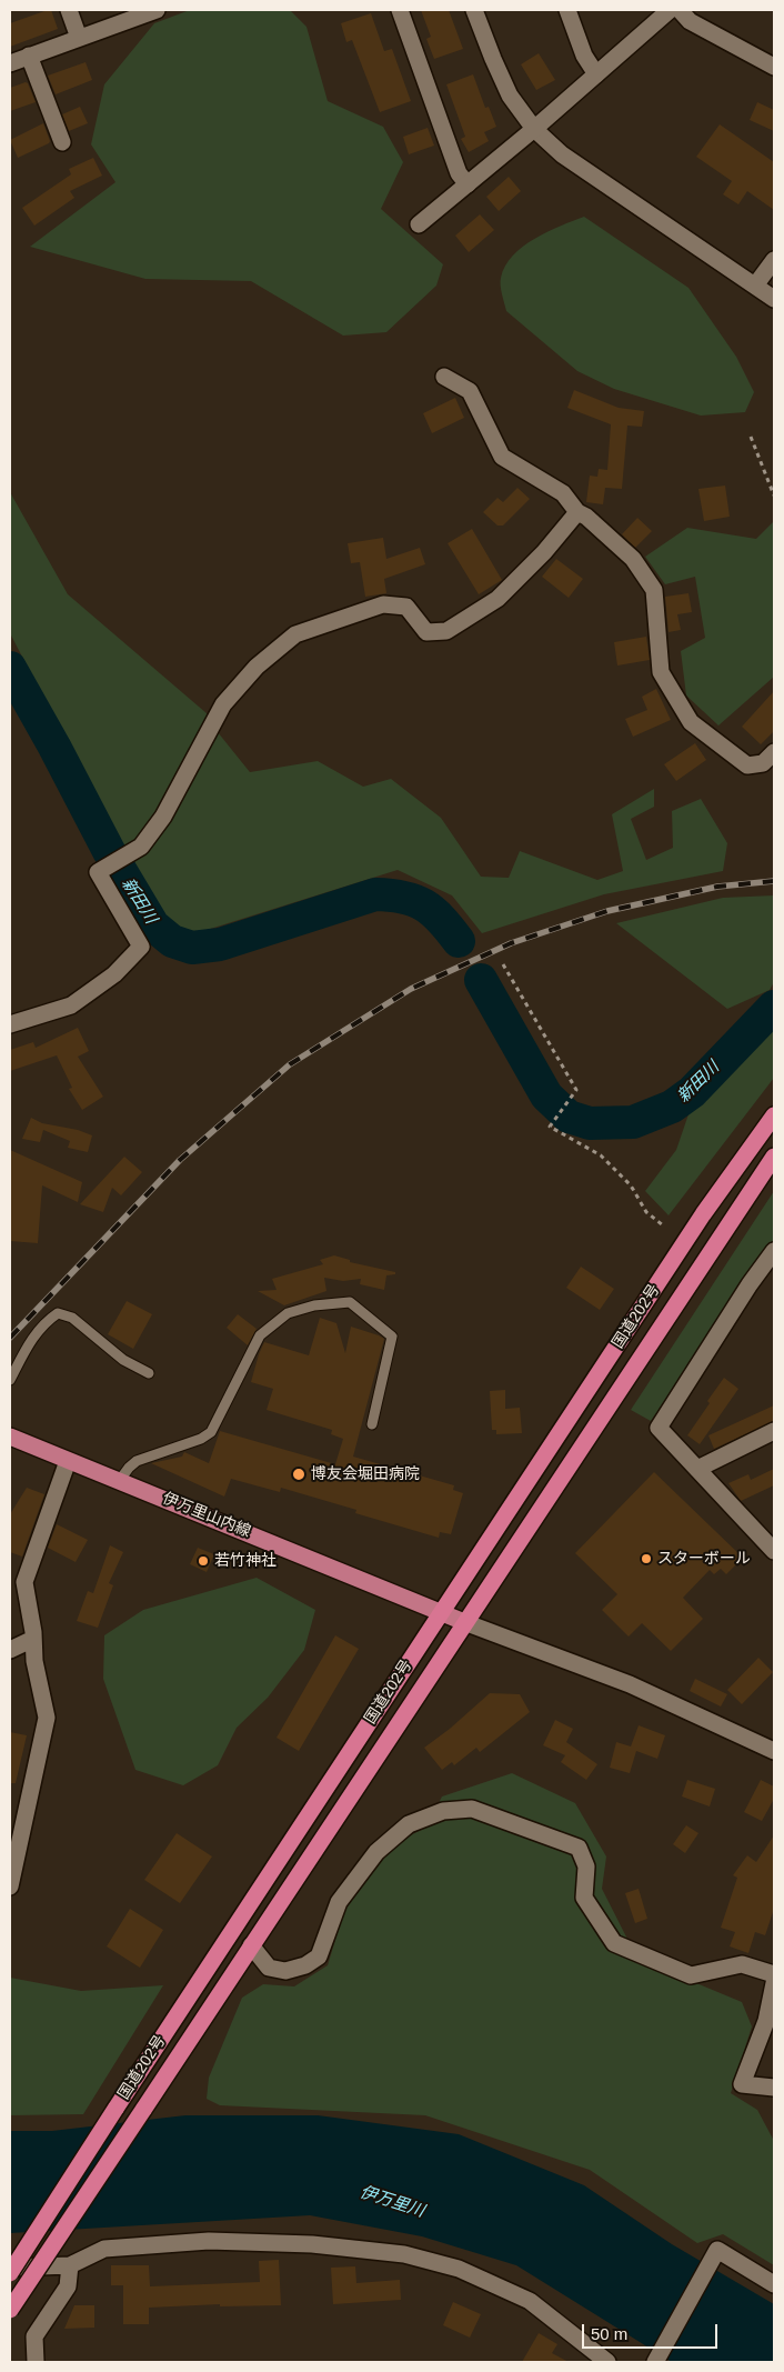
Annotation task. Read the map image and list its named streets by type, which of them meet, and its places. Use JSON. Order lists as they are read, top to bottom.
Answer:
{
  "streets": {
    "highway": ["国道202号"],
    "main road": ["伊万里山内線"]
  },
  "crossings": [
    ["国道202号", "伊万里山内線"]
  ],
  "water": ["新田川", "伊万里川"],
  "places": ["博友会堀田病院", "スターボール", "若竹神社"],
  "scale_bar": "50 m"
}
